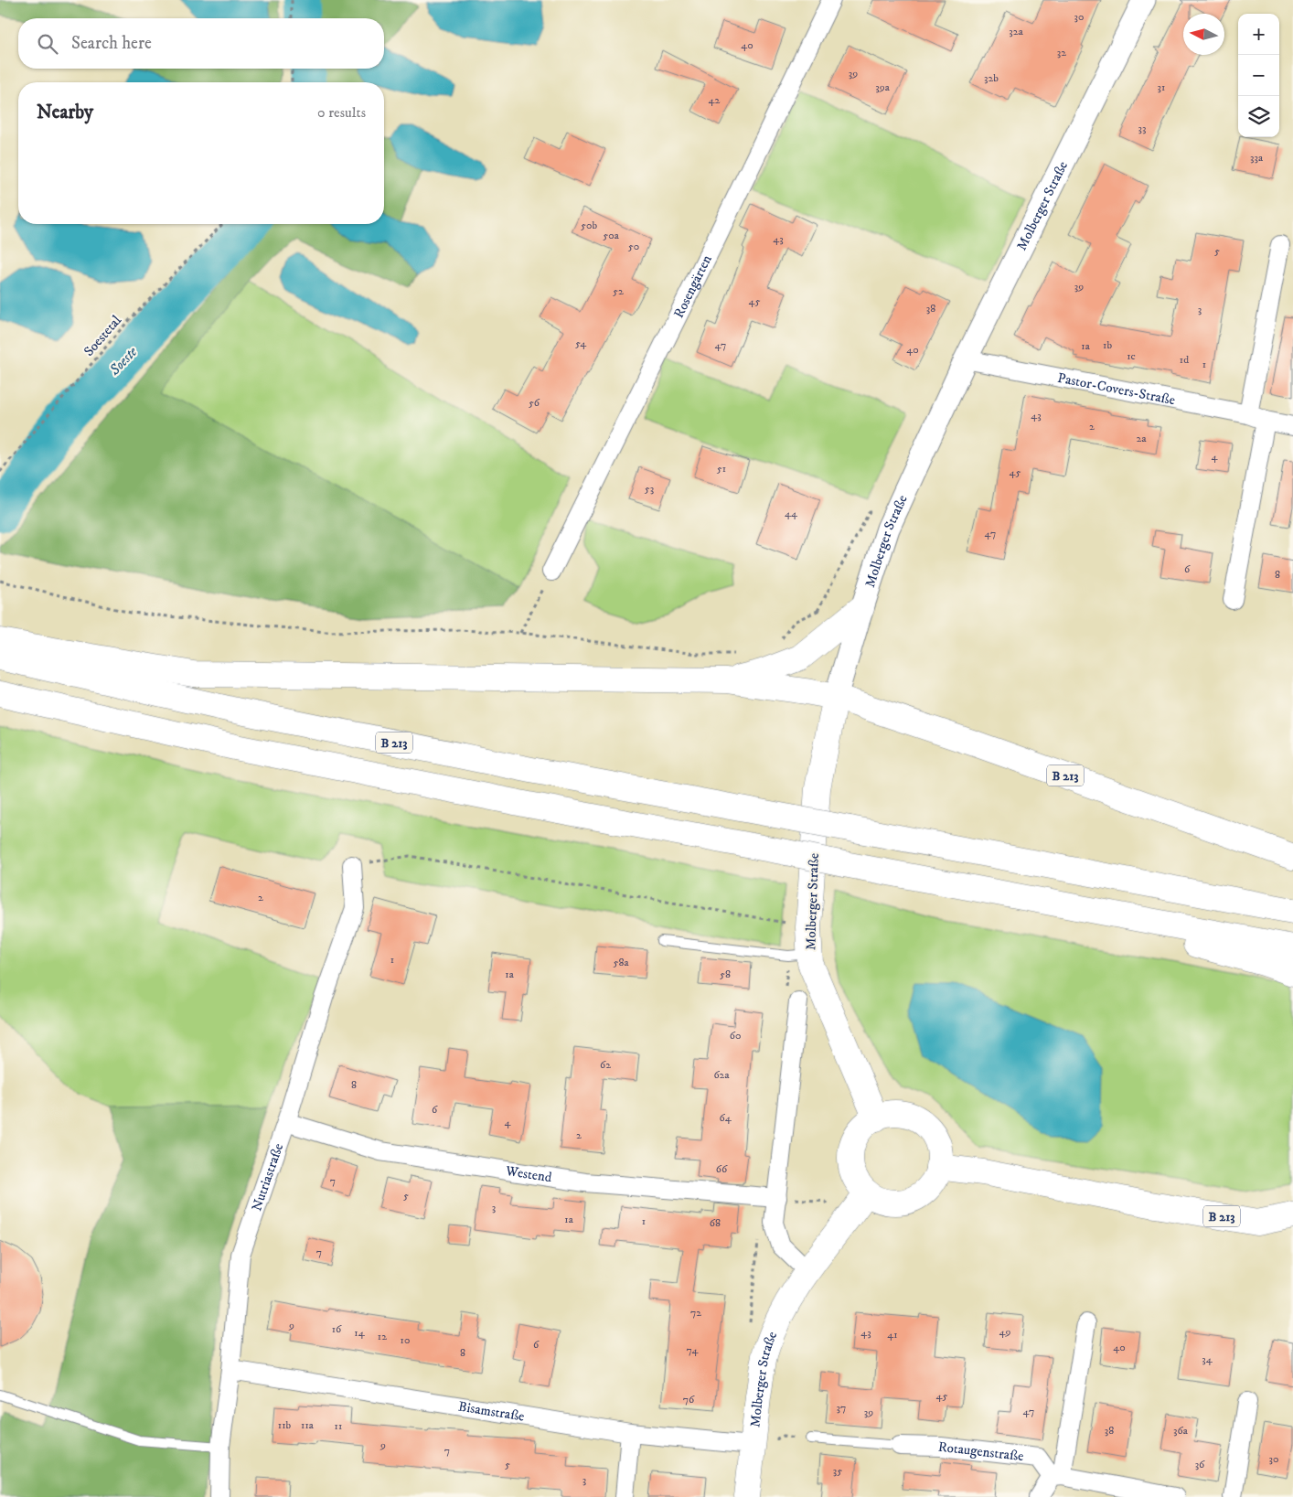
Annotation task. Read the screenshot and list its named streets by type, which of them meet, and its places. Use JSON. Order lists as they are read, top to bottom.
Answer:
{
  "streets": {
    "main road": ["Molberger Straße", "B 213"],
    "street": [
      "Rosengärten",
      "Pastor-Covers-Straße",
      "Westend",
      "Nutriastraße",
      "Bisamstraße",
      "Rotaugenstraße"
    ],
    "path": ["Soestetal"]
  },
  "crossings": [
    ["Molberger Straße", "Pastor-Covers-Straße"],
    ["Molberger Straße", "B 213"],
    ["Molberger Straße", "Bisamstraße"],
    ["Westend", "Nutriastraße"],
    ["Nutriastraße", "Bisamstraße"]
  ],
  "water": ["Soeste"],
  "house_numbers": [
    "30",
    "32a",
    "40",
    "32",
    "39",
    "32b",
    "39a",
    "31",
    "42",
    "33",
    "33a",
    "50b",
    "50a",
    "43",
    "50",
    "5",
    "39",
    "52",
    "45",
    "38",
    "3",
    "54",
    "47",
    "1b",
    "1a",
    "40",
    "1c",
    "1d",
    "1",
    "56",
    "43",
    "2",
    "2a",
    "4",
    "51",
    "45",
    "53",
    "44",
    "47",
    "6",
    "8",
    "2",
    "1",
    "58a",
    "1a",
    "58",
    "60",
    "62",
    "62a",
    "8",
    "6",
    "64",
    "4",
    "2",
    "66",
    "7",
    "5",
    "3",
    "1a",
    "1",
    "68",
    "7",
    "72",
    "9",
    "16",
    "49",
    "14",
    "43",
    "41",
    "12",
    "10",
    "6",
    "40",
    "74",
    "8",
    "34",
    "45",
    "76",
    "37",
    "47",
    "39",
    "11b",
    "11a",
    "11",
    "38",
    "36a",
    "9",
    "7",
    "30",
    "5",
    "36",
    "35",
    "3"
  ],
  "north": "left",
  "page": {
    "map_buttons": ["+", "−"],
    "search": "Search here",
    "heading": ["Nearby", "0 results"]
  }
}
